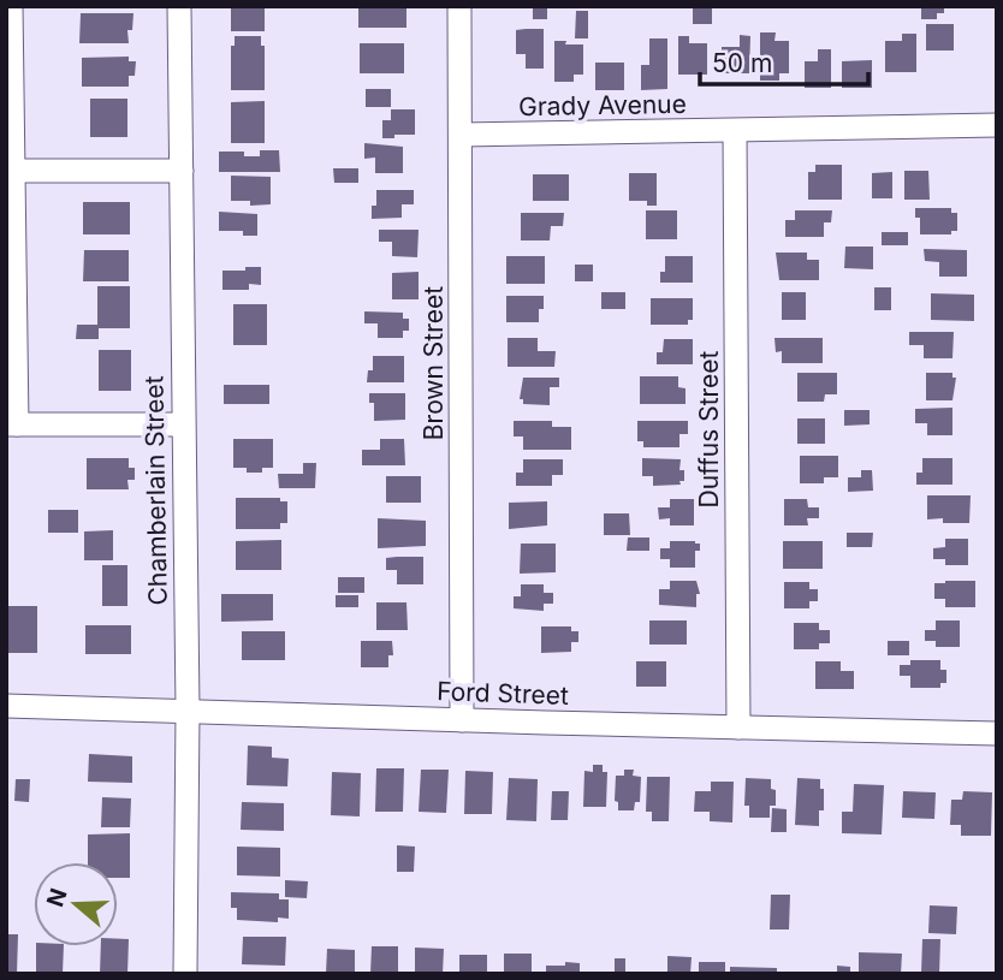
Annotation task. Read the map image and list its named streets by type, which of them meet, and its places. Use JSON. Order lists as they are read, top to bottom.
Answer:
{
  "streets": {
    "street": [
      "Grady Avenue",
      "Brown Street",
      "Duffus Street",
      "Chamberlain Street",
      "Ford Street"
    ]
  },
  "crossings": [
    ["Grady Avenue", "Brown Street"],
    ["Grady Avenue", "Duffus Street"],
    ["Brown Street", "Ford Street"],
    ["Duffus Street", "Ford Street"],
    ["Chamberlain Street", "Ford Street"]
  ],
  "scale_bar": "50 m",
  "north": "left"
}
